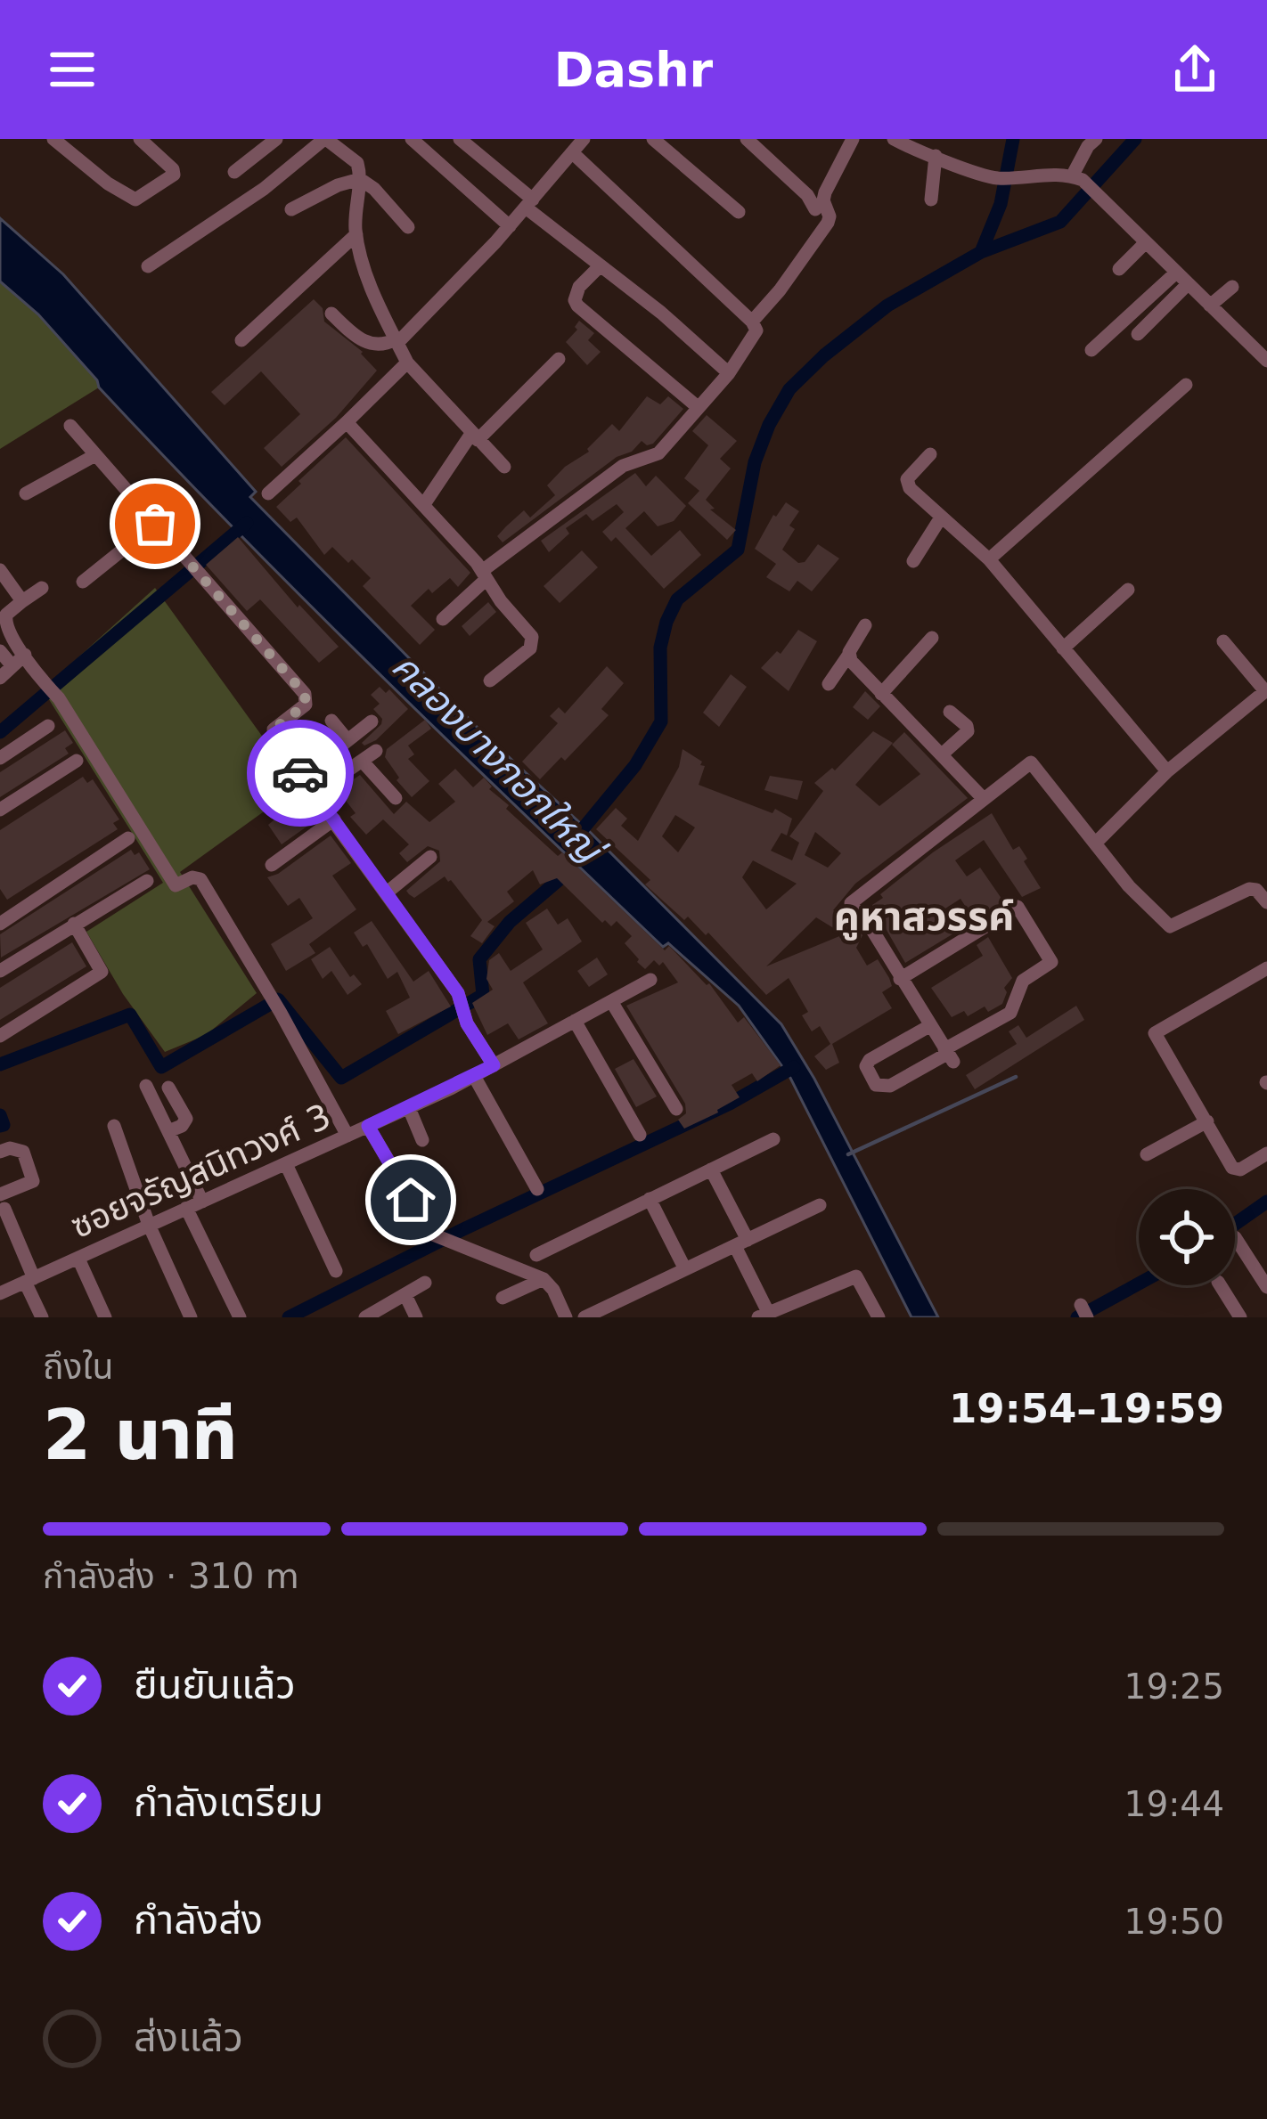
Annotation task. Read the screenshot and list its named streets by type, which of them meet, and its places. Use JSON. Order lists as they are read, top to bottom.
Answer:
{
  "streets": {
    "street": ["ซอยจรัญสนิทวงศ์ 3"]
  },
  "districts": ["คูหาสวรรค์"],
  "water": ["คลองบางกอกใหญ่"],
  "page": {
    "header": "Dashr",
    "heading": ["2 นาที", "ถึงใน", "19:54–19:59"],
    "bar": "กำลังส่ง · 310 m",
    "list": [
      ["ยืนยันแล้ว", "19:25"],
      ["กำลังเตรียม", "19:44"],
      ["กำลังส่ง", "19:50"],
      "ส่งแล้ว"
    ]
  }
}
